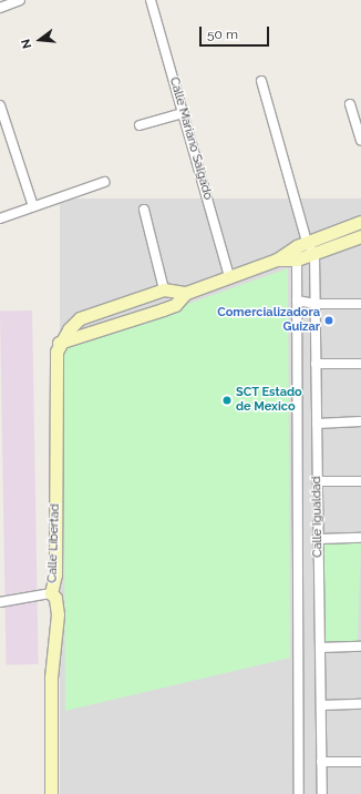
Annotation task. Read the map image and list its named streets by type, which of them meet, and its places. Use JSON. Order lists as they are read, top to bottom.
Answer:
{
  "streets": {
    "main road": ["Calle Libertad"],
    "street": ["Calle Mariano Salgado", "Calle Igualdad"]
  },
  "crossings": [
    ["Calle Mariano Salgado", "Calle Libertad"],
    ["Calle Igualdad", "Calle Libertad"]
  ],
  "places": ["Comercializadora Guizar", "SCT Estado de Mexico"],
  "scale_bar": "50 m",
  "north": "left"
}
